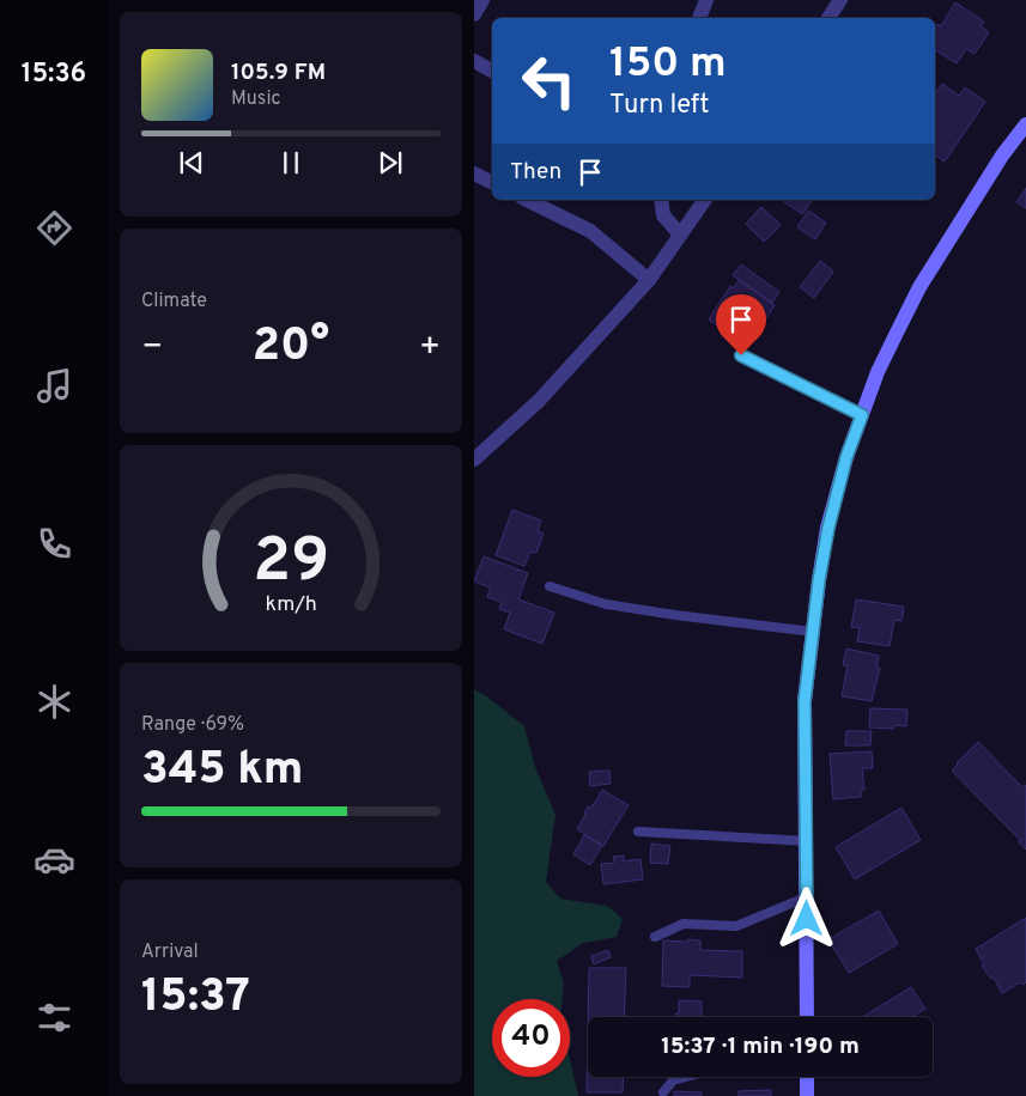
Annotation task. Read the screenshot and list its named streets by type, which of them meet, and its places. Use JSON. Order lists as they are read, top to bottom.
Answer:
{
  "page": {
    "tabs": "15:36",
    "turn": ["150 m", "Turn left"],
    "song": ["105.9 FM", "Music"],
    "then": "Then",
    "tile": [
      "Climate",
      ["Range · 69%", "345 km"],
      ["Arrival", "15:37"]
    ],
    "heat": ["−", "20°", "+"],
    "limit": "40",
    "trip": "15:37 · 1 min · 190 m",
    "gauge": ["29", "km/h"]
  }
}
